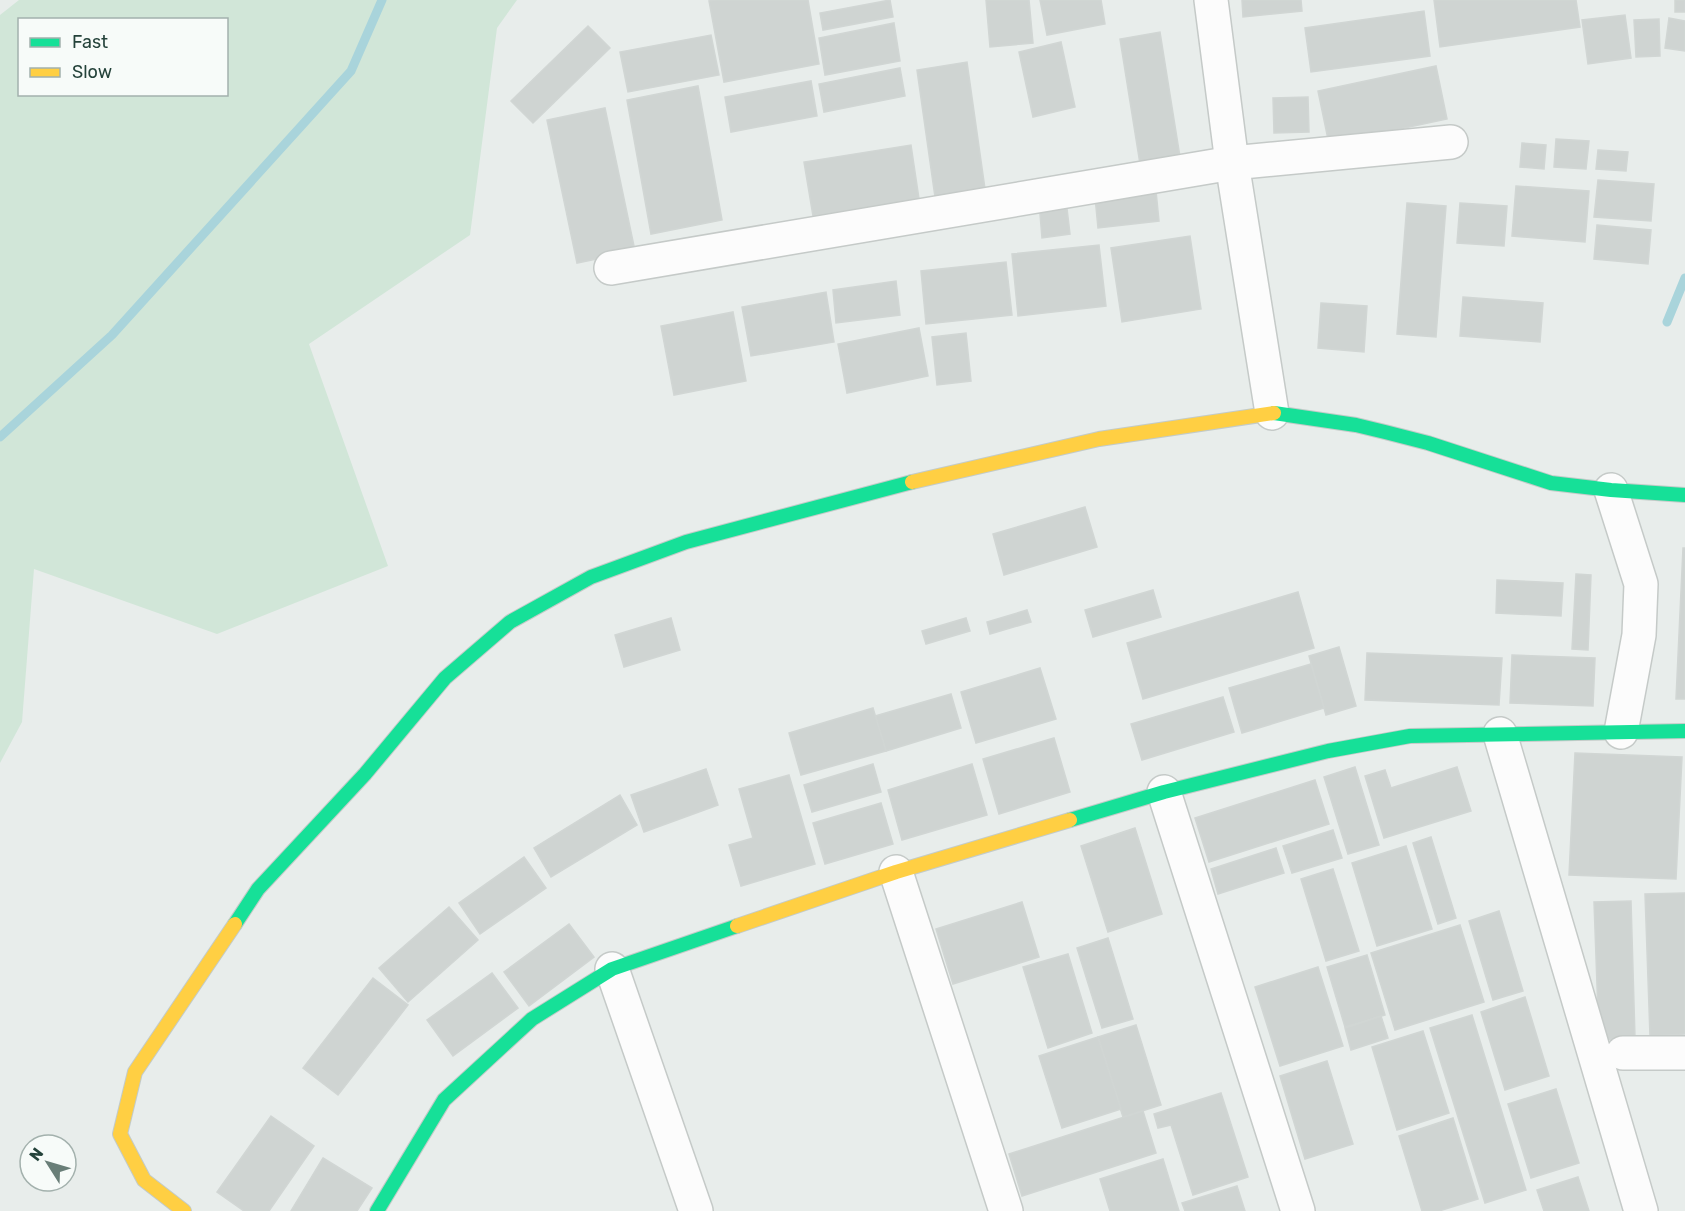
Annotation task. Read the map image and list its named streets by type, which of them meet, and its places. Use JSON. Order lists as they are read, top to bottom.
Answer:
{
  "legend": ["Fast", "Slow"],
  "north": "top left"
}
